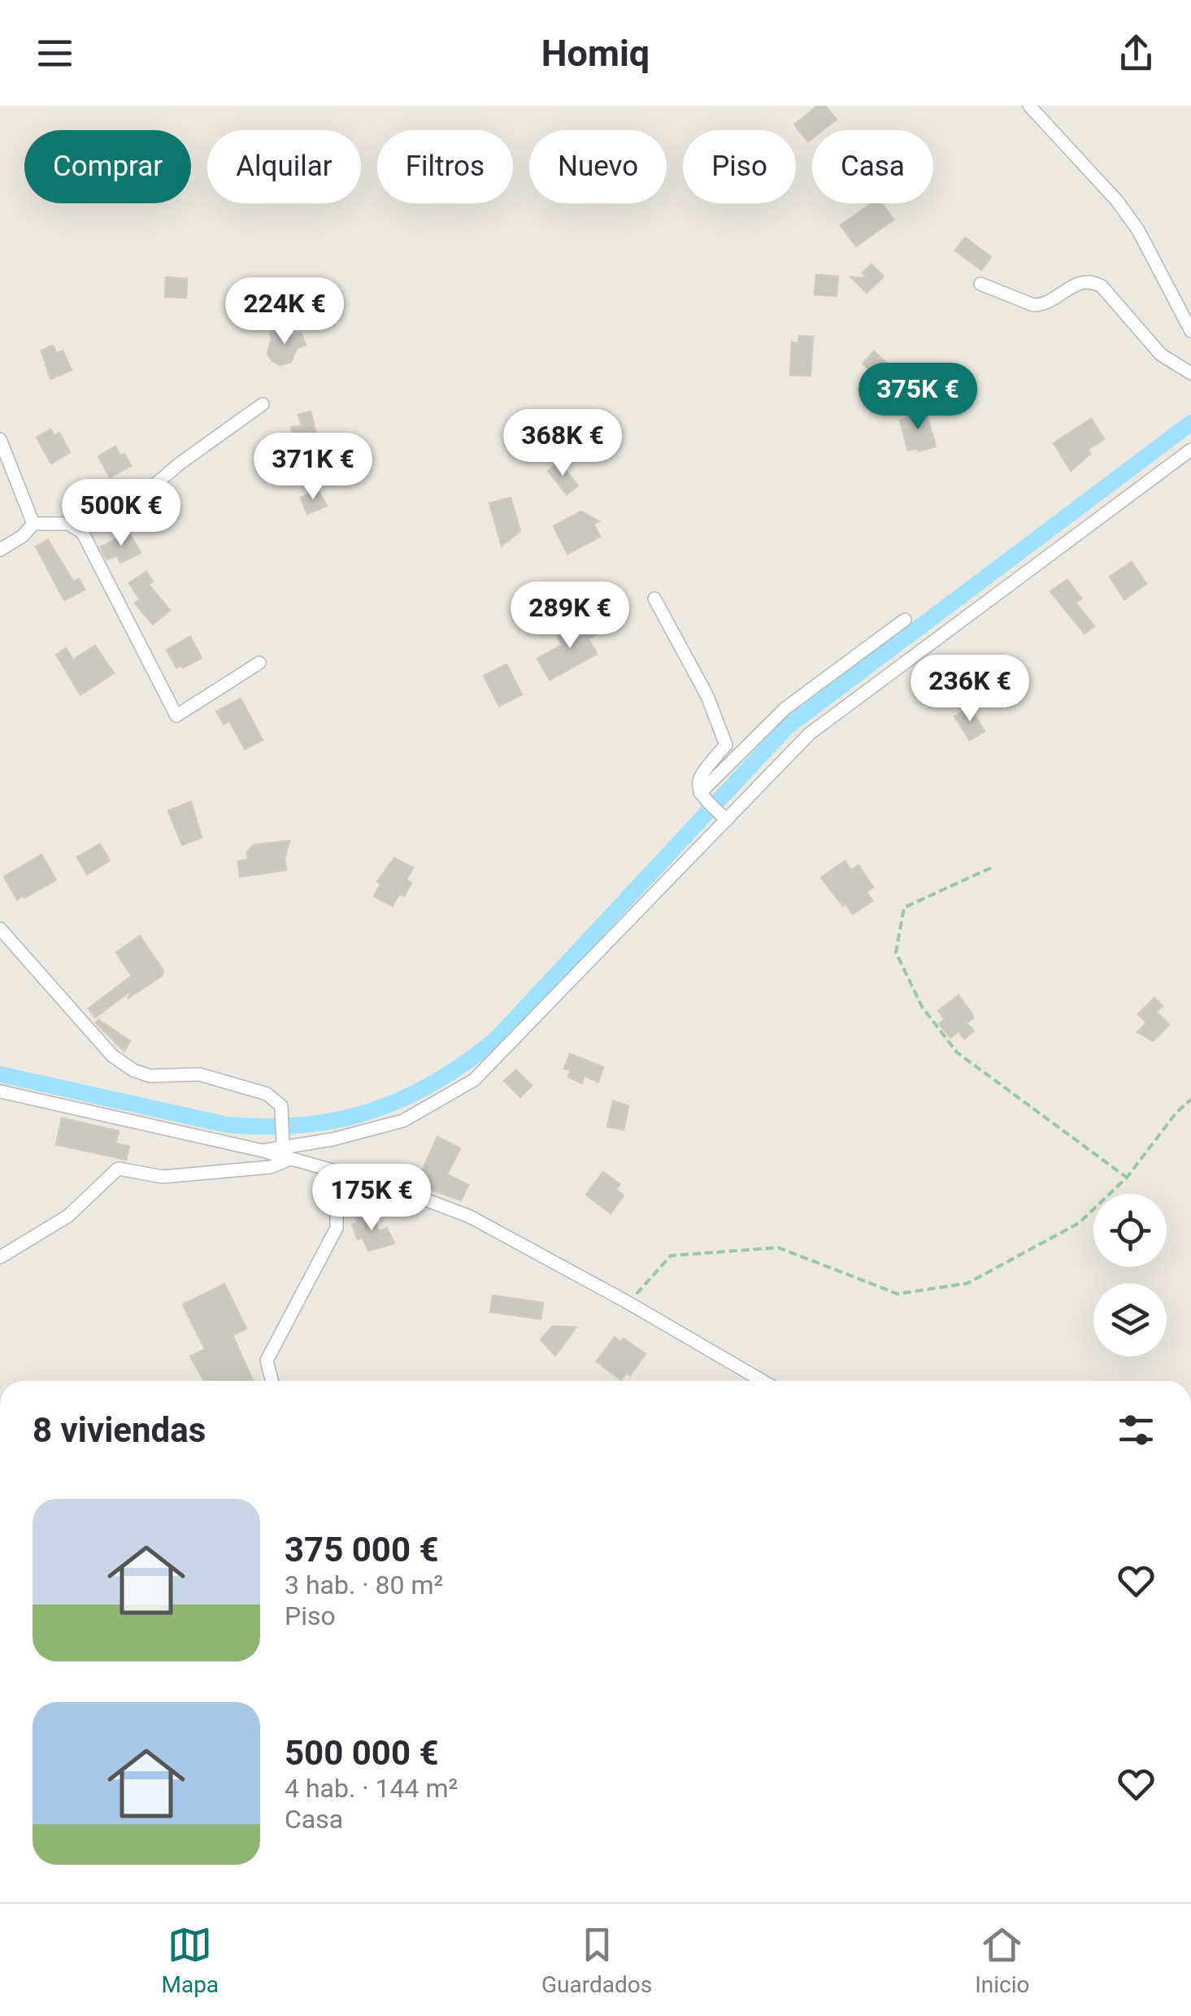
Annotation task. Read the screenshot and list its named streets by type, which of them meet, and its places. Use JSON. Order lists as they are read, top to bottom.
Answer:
{
  "page": {
    "header": "Homiq",
    "chip": [
      "Comprar",
      "Alquilar",
      "Filtros",
      "Nuevo",
      "Piso",
      "Casa"
    ],
    "price": [
      "224K €",
      "375K €",
      "368K €",
      "371K €",
      "500K €",
      "289K €",
      "236K €",
      "175K €"
    ],
    "heading": "8 viviendas",
    "list": [
      {
        "name": "375 000 €",
        "note": "3 hab. · 80 m² · Piso"
      },
      {
        "name": "500 000 €",
        "note": "4 hab. · 144 m² · Casa"
      }
    ],
    "tabs": ["Mapa", "Guardados", "Inicio"]
  }
}
